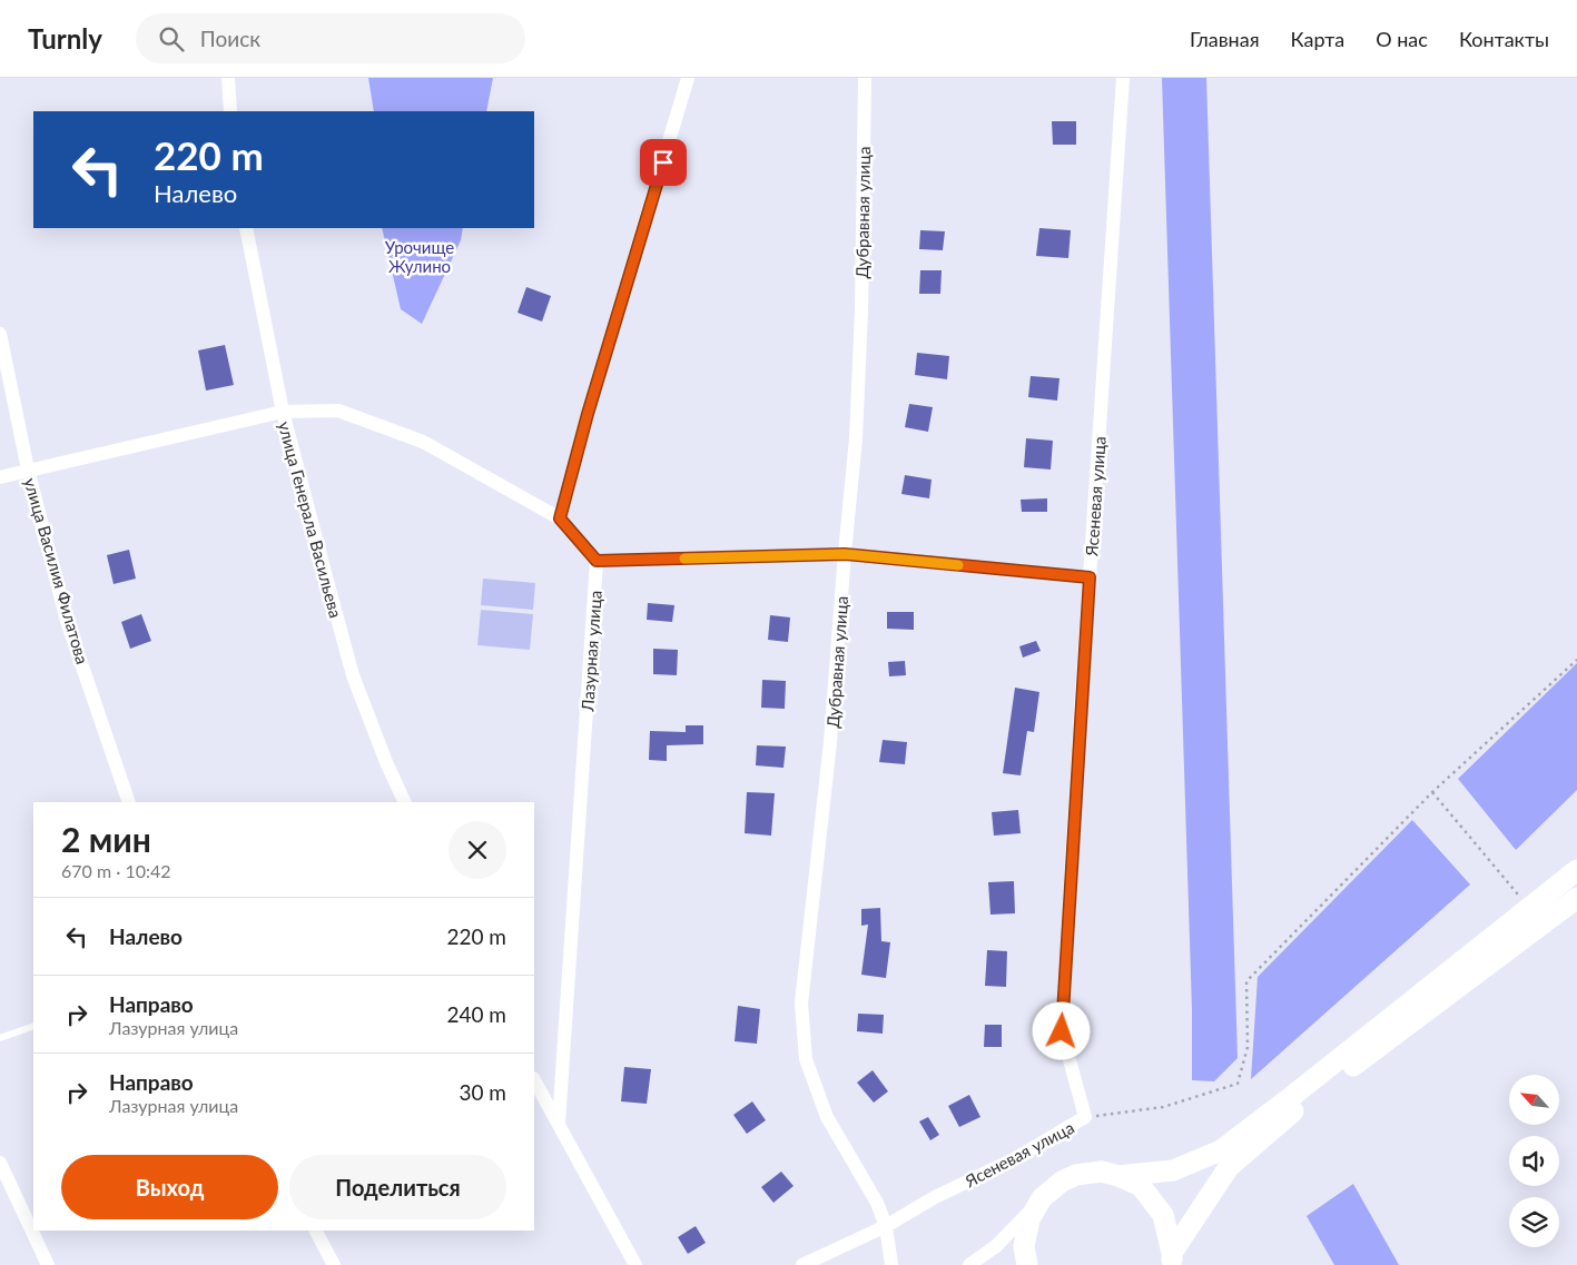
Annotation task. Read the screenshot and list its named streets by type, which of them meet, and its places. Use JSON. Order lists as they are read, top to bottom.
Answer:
{
  "streets": {
    "street": [
      "Дубравная улица",
      "Ясеневая улица",
      "улица Генерала Васильева",
      "улица Василия Филатова",
      "Лазурная улица"
    ]
  },
  "crossings": [
    ["Дубравная улица", "Ясеневая улица"]
  ],
  "parks": ["Урочище Жулино"],
  "north": "top left",
  "page": {
    "header": "Turnly",
    "search": "Поиск",
    "nav": [
      "Главная",
      "Карта",
      "О нас",
      "Контакты"
    ],
    "turn": ["220 m", "Налево"],
    "heading": ["2 мин", "670 m · 10:42"],
    "list": [
      {
        "name": "Налево",
        "value": "220 m"
      },
      {
        "name": "Направо",
        "note": "Лазурная улица",
        "value": "240 m"
      },
      {
        "name": "Направо",
        "note": "Лазурная улица",
        "value": "30 m"
      }
    ],
    "buttons": ["Выход", "Поделиться"]
  }
}
